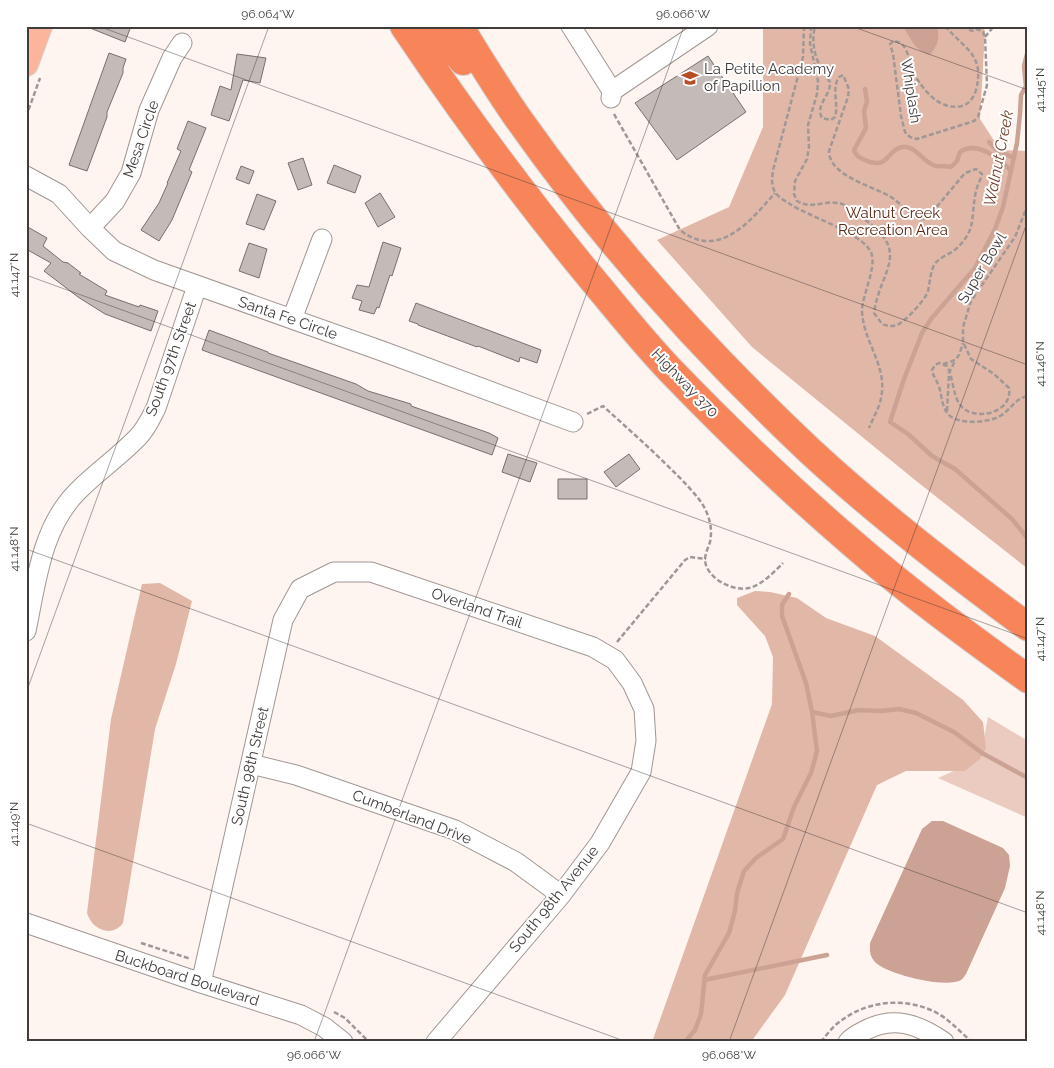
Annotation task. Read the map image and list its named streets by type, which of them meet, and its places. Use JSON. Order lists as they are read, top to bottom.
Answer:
{
  "streets": {
    "highway": ["Highway 370"],
    "street": [
      "Mesa Circle",
      "Santa Fe Circle",
      "South 97th Street",
      "Overland Trail",
      "South 98th Street",
      "Cumberland Drive",
      "South 98th Avenue",
      "Buckboard Boulevard"
    ],
    "path": ["Whiplash", "Super Bowl"]
  },
  "crossings": [
    ["Mesa Circle", "Santa Fe Circle"],
    ["Santa Fe Circle", "South 97th Street"],
    ["Overland Trail", "South 98th Street"],
    ["Overland Trail", "South 98th Avenue"],
    ["South 98th Street", "Cumberland Drive"],
    ["South 98th Street", "Buckboard Boulevard"],
    ["Cumberland Drive", "South 98th Avenue"]
  ],
  "water": ["Walnut Creek"],
  "parks": ["Walnut Creek Recreation Area"],
  "places": {
    "school or university": ["La Petite Academy of Papillion"]
  },
  "coordinates": [
    "96.064°W",
    "96.066°W",
    "41.145°N",
    "41.147°N",
    "41.146°N",
    "41.148°N",
    "41.149°N",
    "96.068°W"
  ]
}
